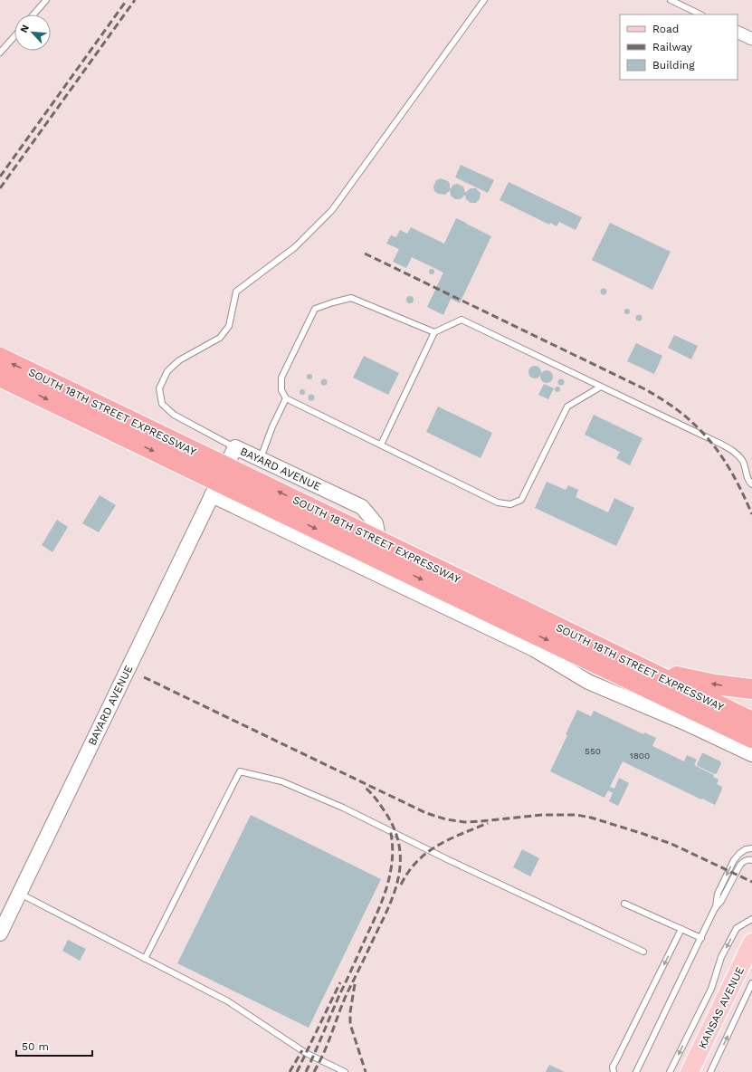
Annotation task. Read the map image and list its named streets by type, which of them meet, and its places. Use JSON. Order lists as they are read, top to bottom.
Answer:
{
  "streets": {
    "highway": ["SOUTH 18TH STREET EXPRESSWAY"],
    "main road": ["KANSAS AVENUE"],
    "street": ["BAYARD AVENUE"]
  },
  "house_numbers": ["550", "1800"],
  "legend": ["Road", "Railway", "Building"],
  "scale_bar": "50 m",
  "north": "top left"
}
